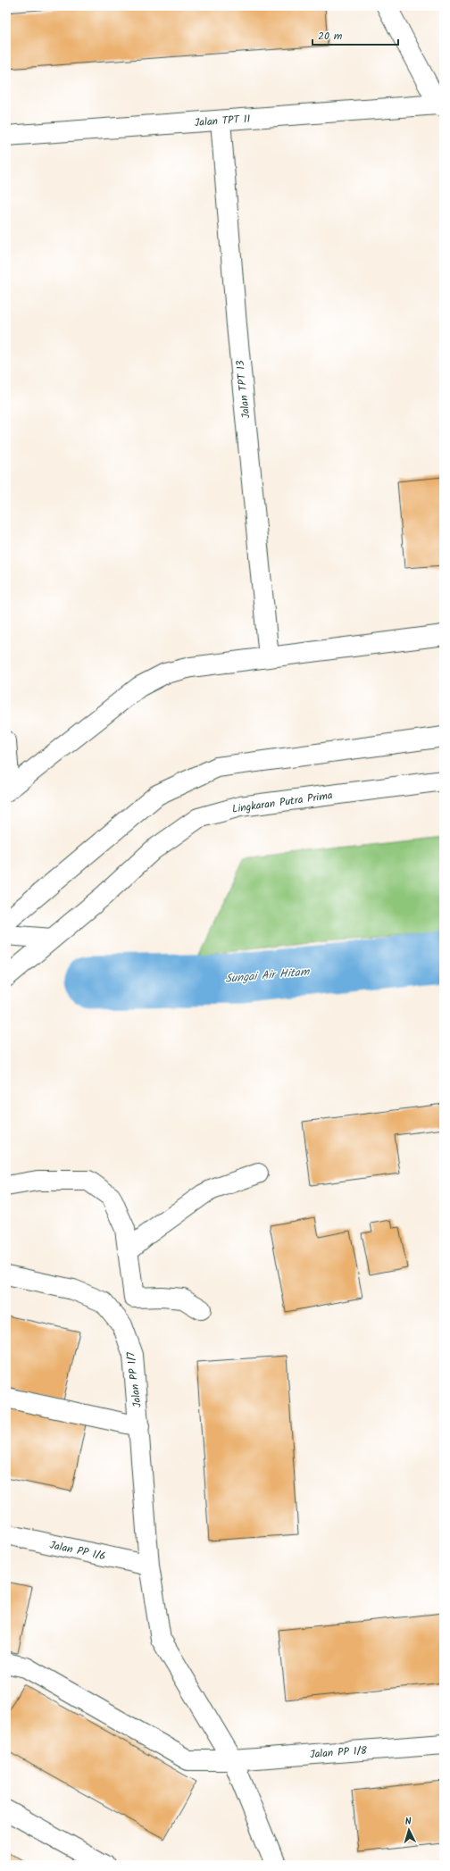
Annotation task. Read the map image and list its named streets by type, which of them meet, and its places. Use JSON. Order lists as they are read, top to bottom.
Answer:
{
  "streets": {
    "street": [
      "Jalan TPT 11",
      "Jalan TPT 13",
      "Lingkaran Putra Prima",
      "Jalan PP 1/7",
      "Jalan PP 1/6",
      "Jalan PP 1/8"
    ]
  },
  "crossings": [
    ["Jalan TPT 11", "Jalan TPT 13"],
    ["Jalan PP 1/7", "Jalan PP 1/6"],
    ["Jalan PP 1/7", "Jalan PP 1/8"]
  ],
  "water": ["Sungai Air Hitam"],
  "scale_bar": "20 m",
  "north": "top"
}
